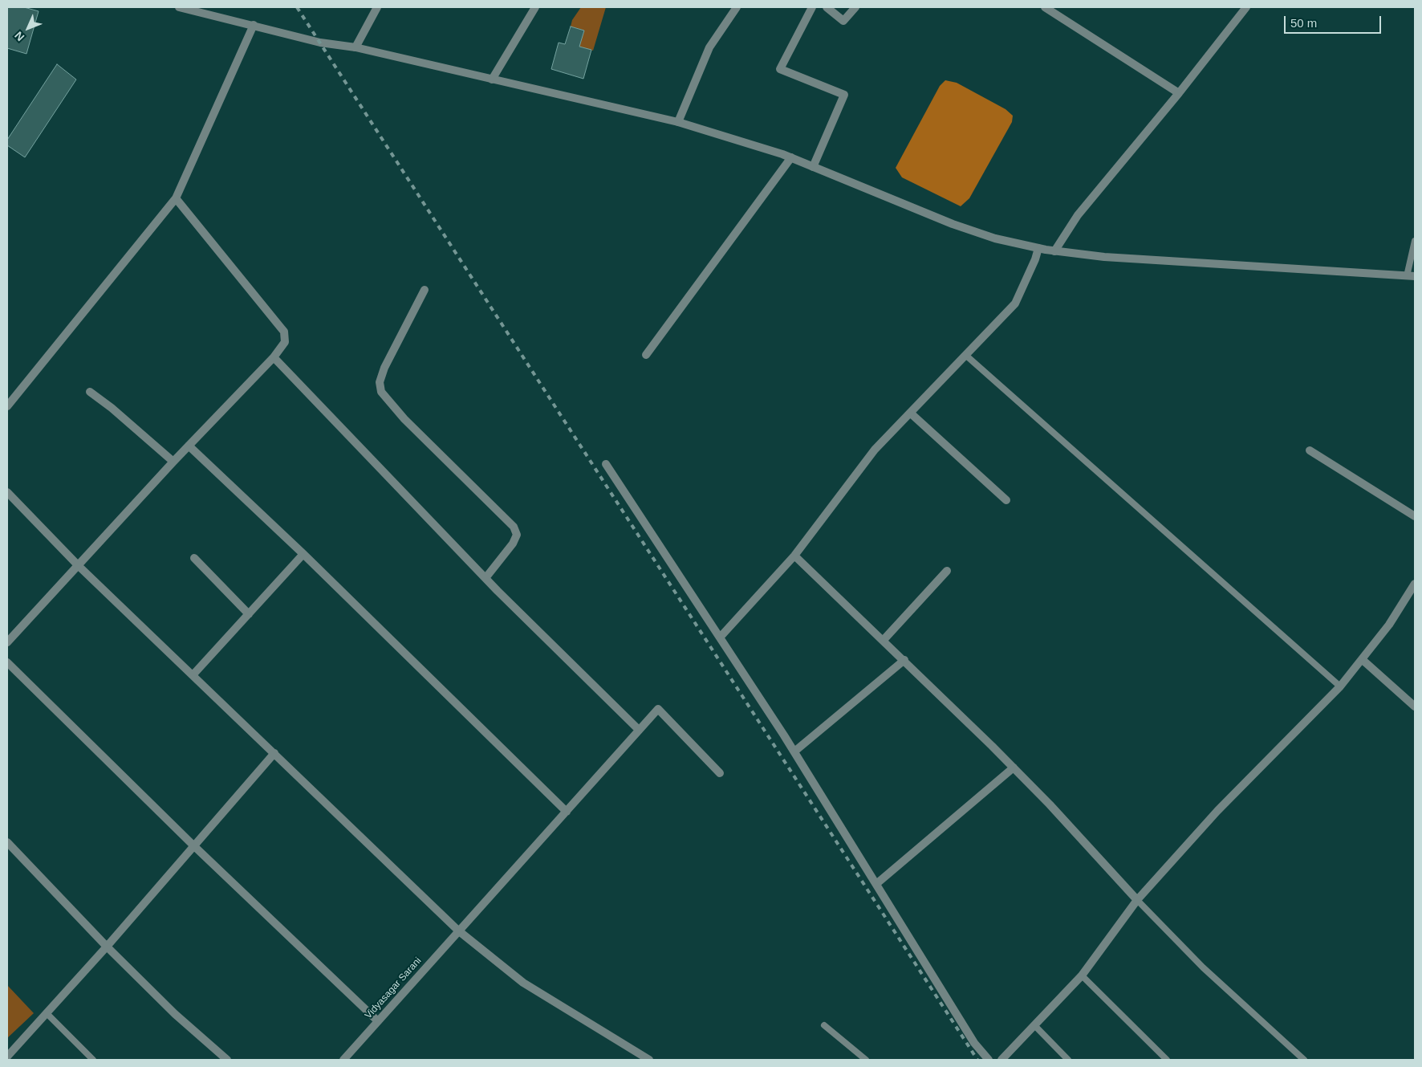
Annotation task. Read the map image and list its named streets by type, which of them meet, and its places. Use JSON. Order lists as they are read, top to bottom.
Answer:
{
  "streets": {
    "street": ["Vidyasagar Sarani"]
  },
  "scale_bar": "50 m",
  "north": "bottom left"
}
